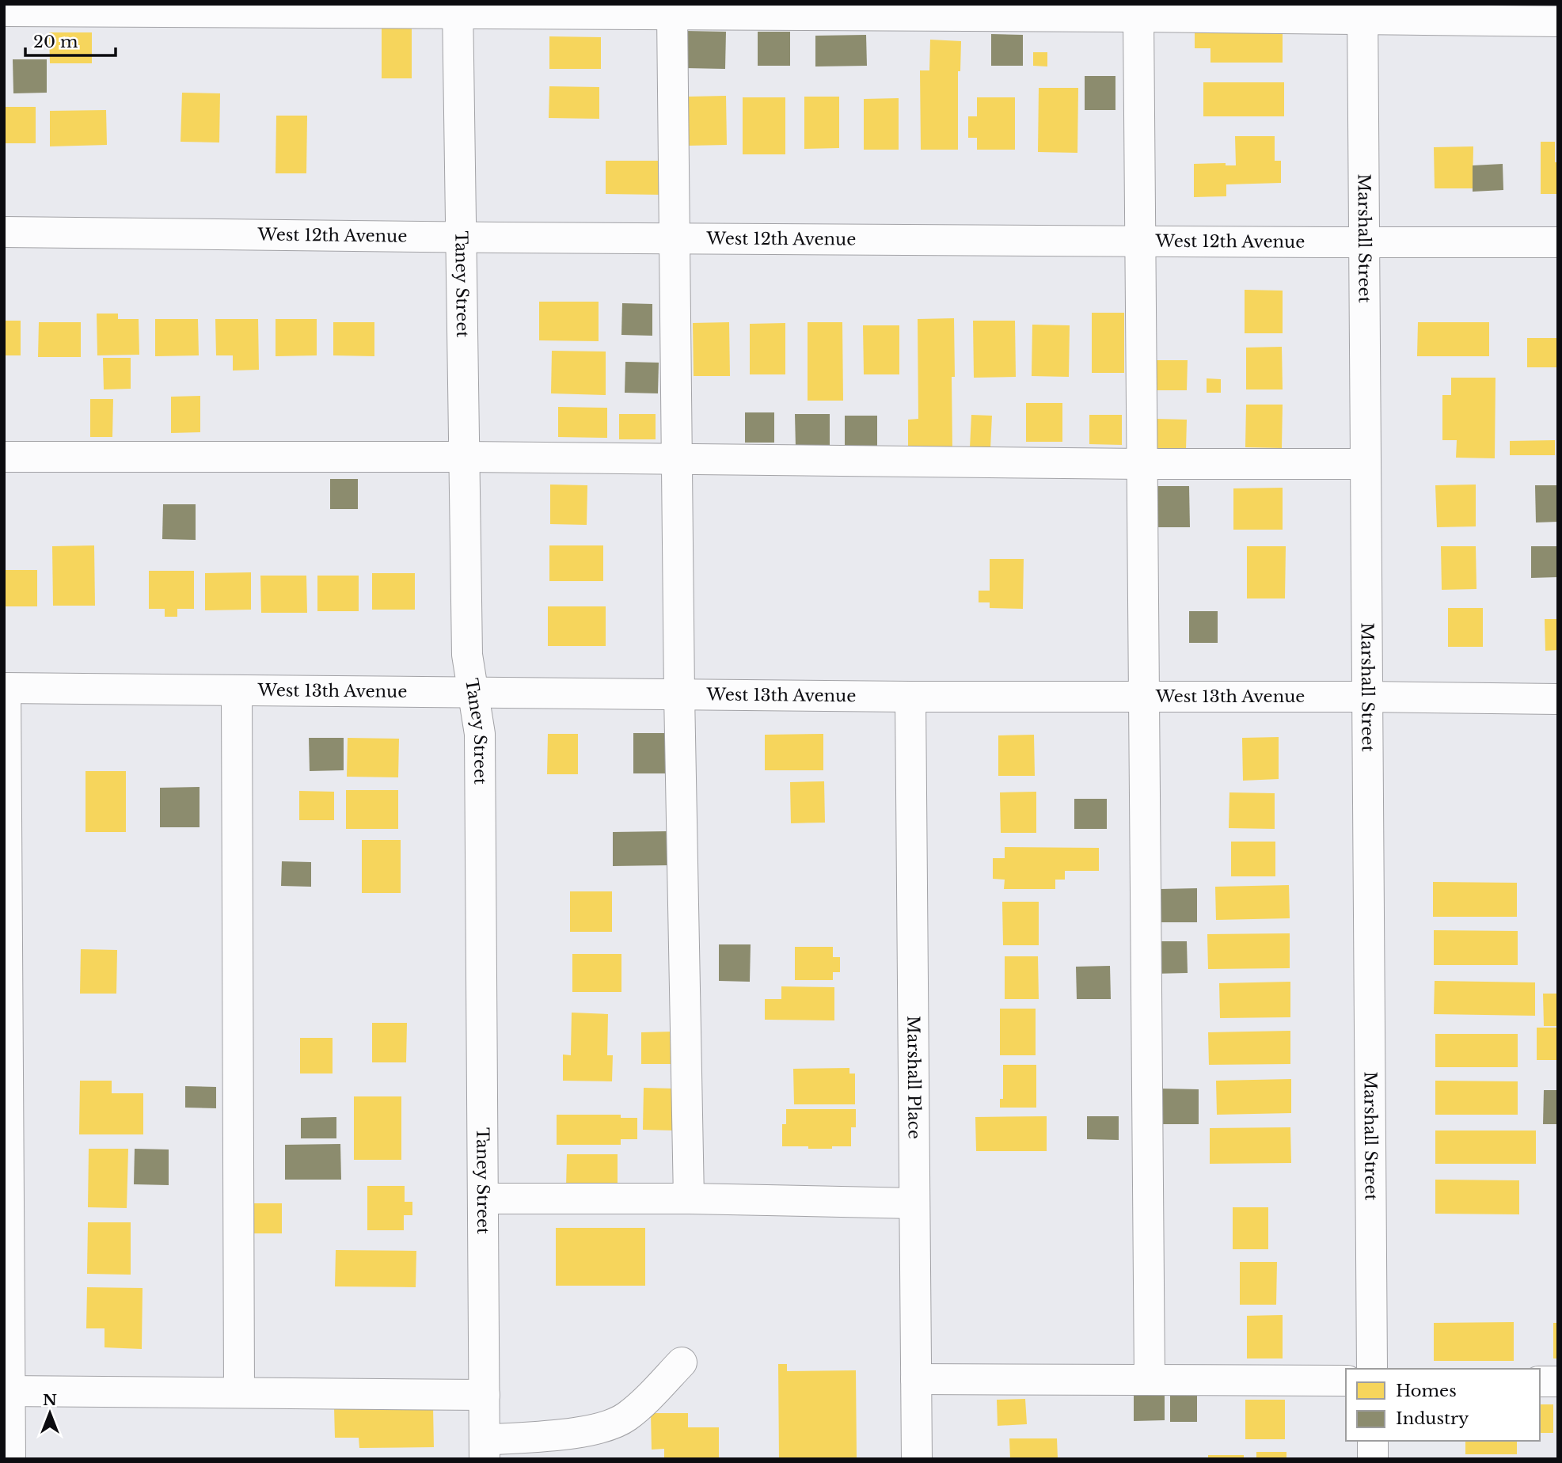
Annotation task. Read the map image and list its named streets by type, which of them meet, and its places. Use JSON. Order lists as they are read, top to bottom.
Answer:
{
  "streets": {
    "street": [
      "West 12th Avenue",
      "Marshall Street",
      "Taney Street",
      "West 13th Avenue",
      "Marshall Place"
    ]
  },
  "crossings": [
    ["West 12th Avenue", "Marshall Street"],
    ["West 12th Avenue", "Taney Street"],
    ["Marshall Street", "West 13th Avenue"],
    ["Taney Street", "West 13th Avenue"],
    ["West 13th Avenue", "Marshall Place"]
  ],
  "legend": ["Homes", "Industry"],
  "scale_bar": "20 m",
  "north": "top"
}
